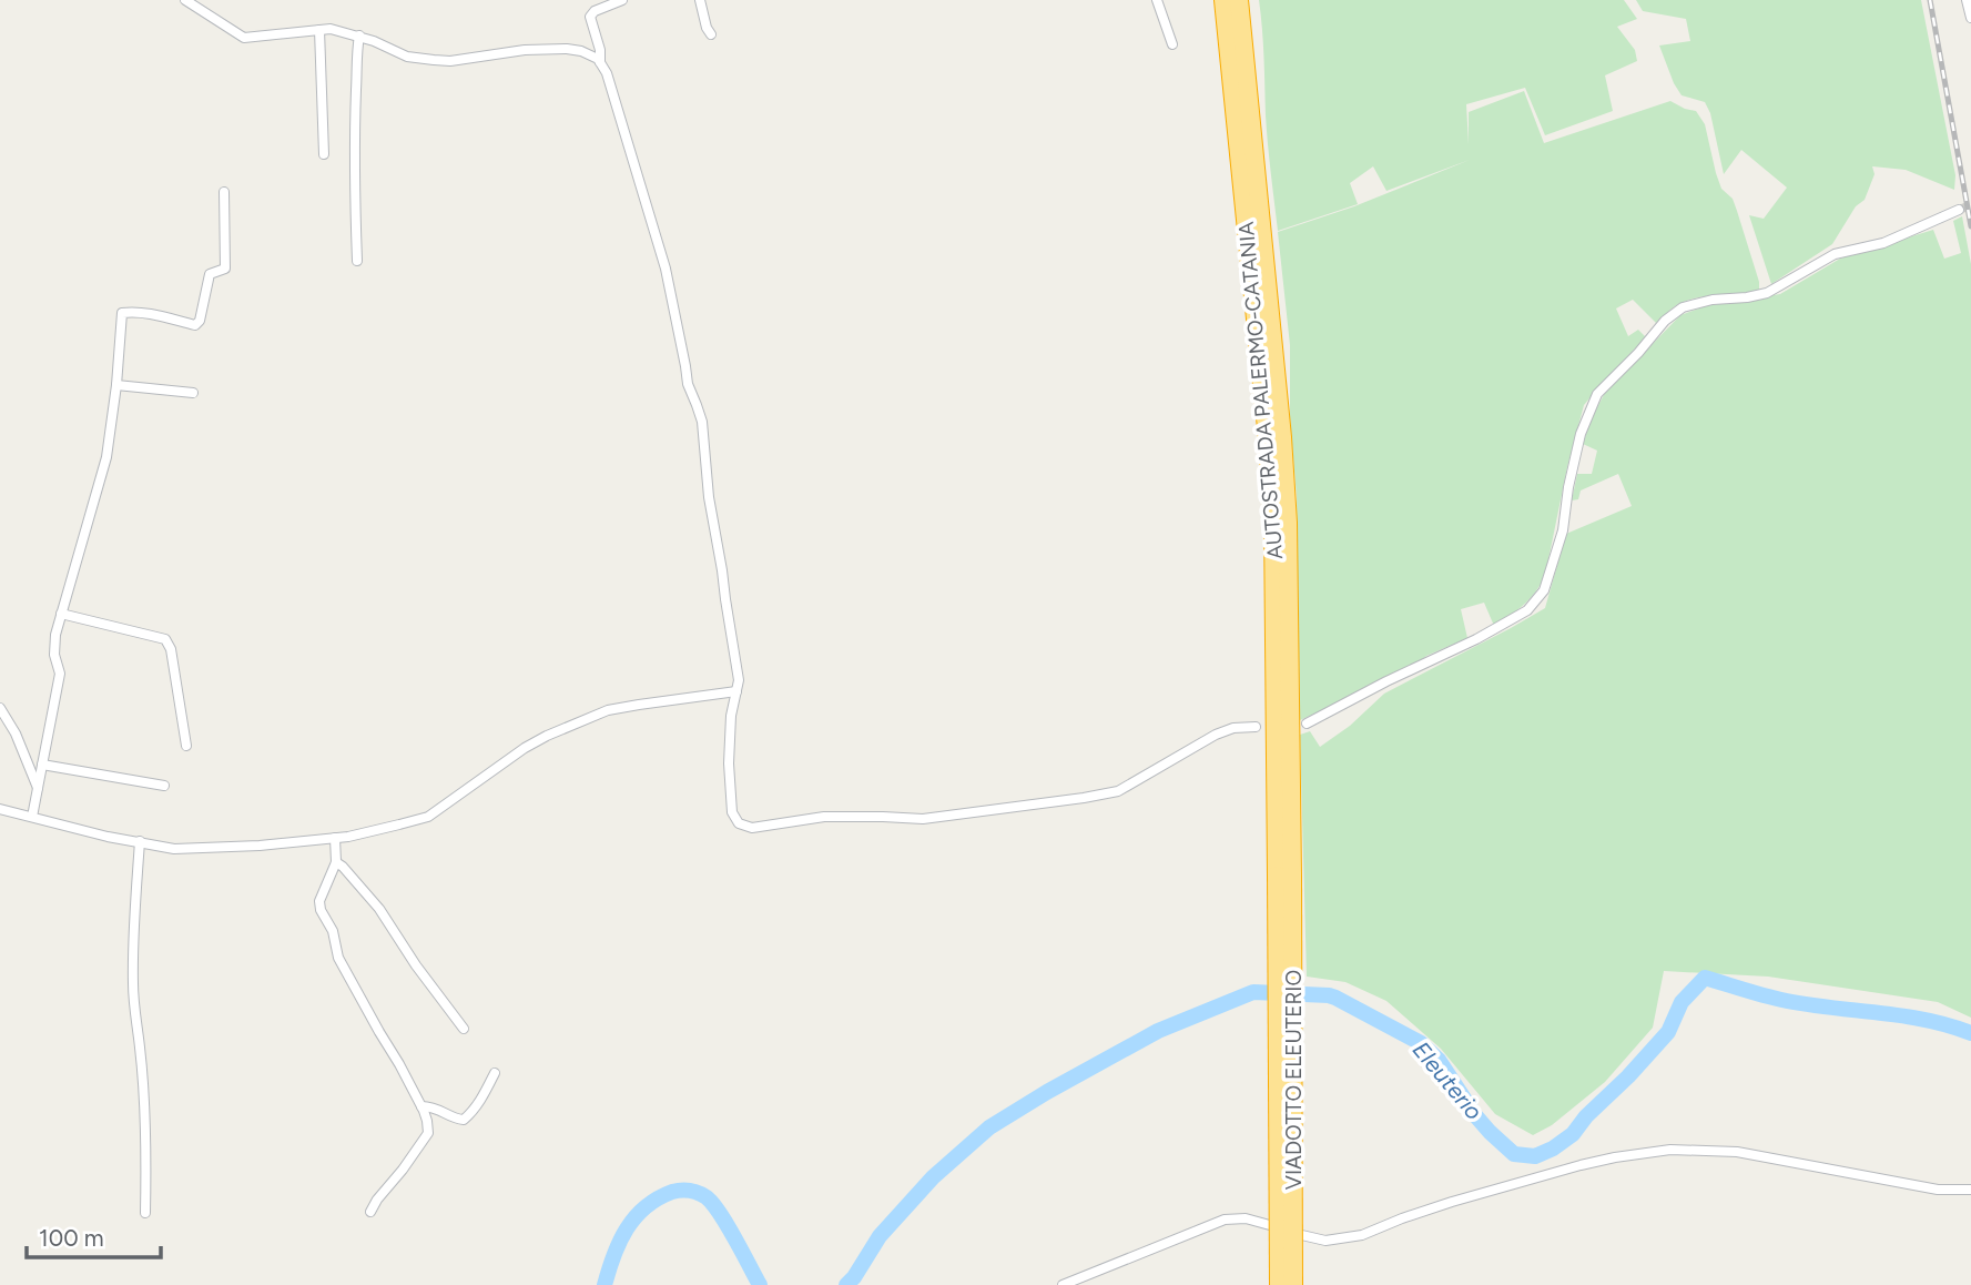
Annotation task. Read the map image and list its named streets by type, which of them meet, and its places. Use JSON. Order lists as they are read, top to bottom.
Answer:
{
  "streets": {
    "highway": ["AUTOSTRADA PALERMO-CATANIA", "VIADOTTO ELEUTERIO"]
  },
  "crossings": [
    ["AUTOSTRADA PALERMO-CATANIA", "VIADOTTO ELEUTERIO"]
  ],
  "water": ["Eleuterio"],
  "scale_bar": "100 m"
}
